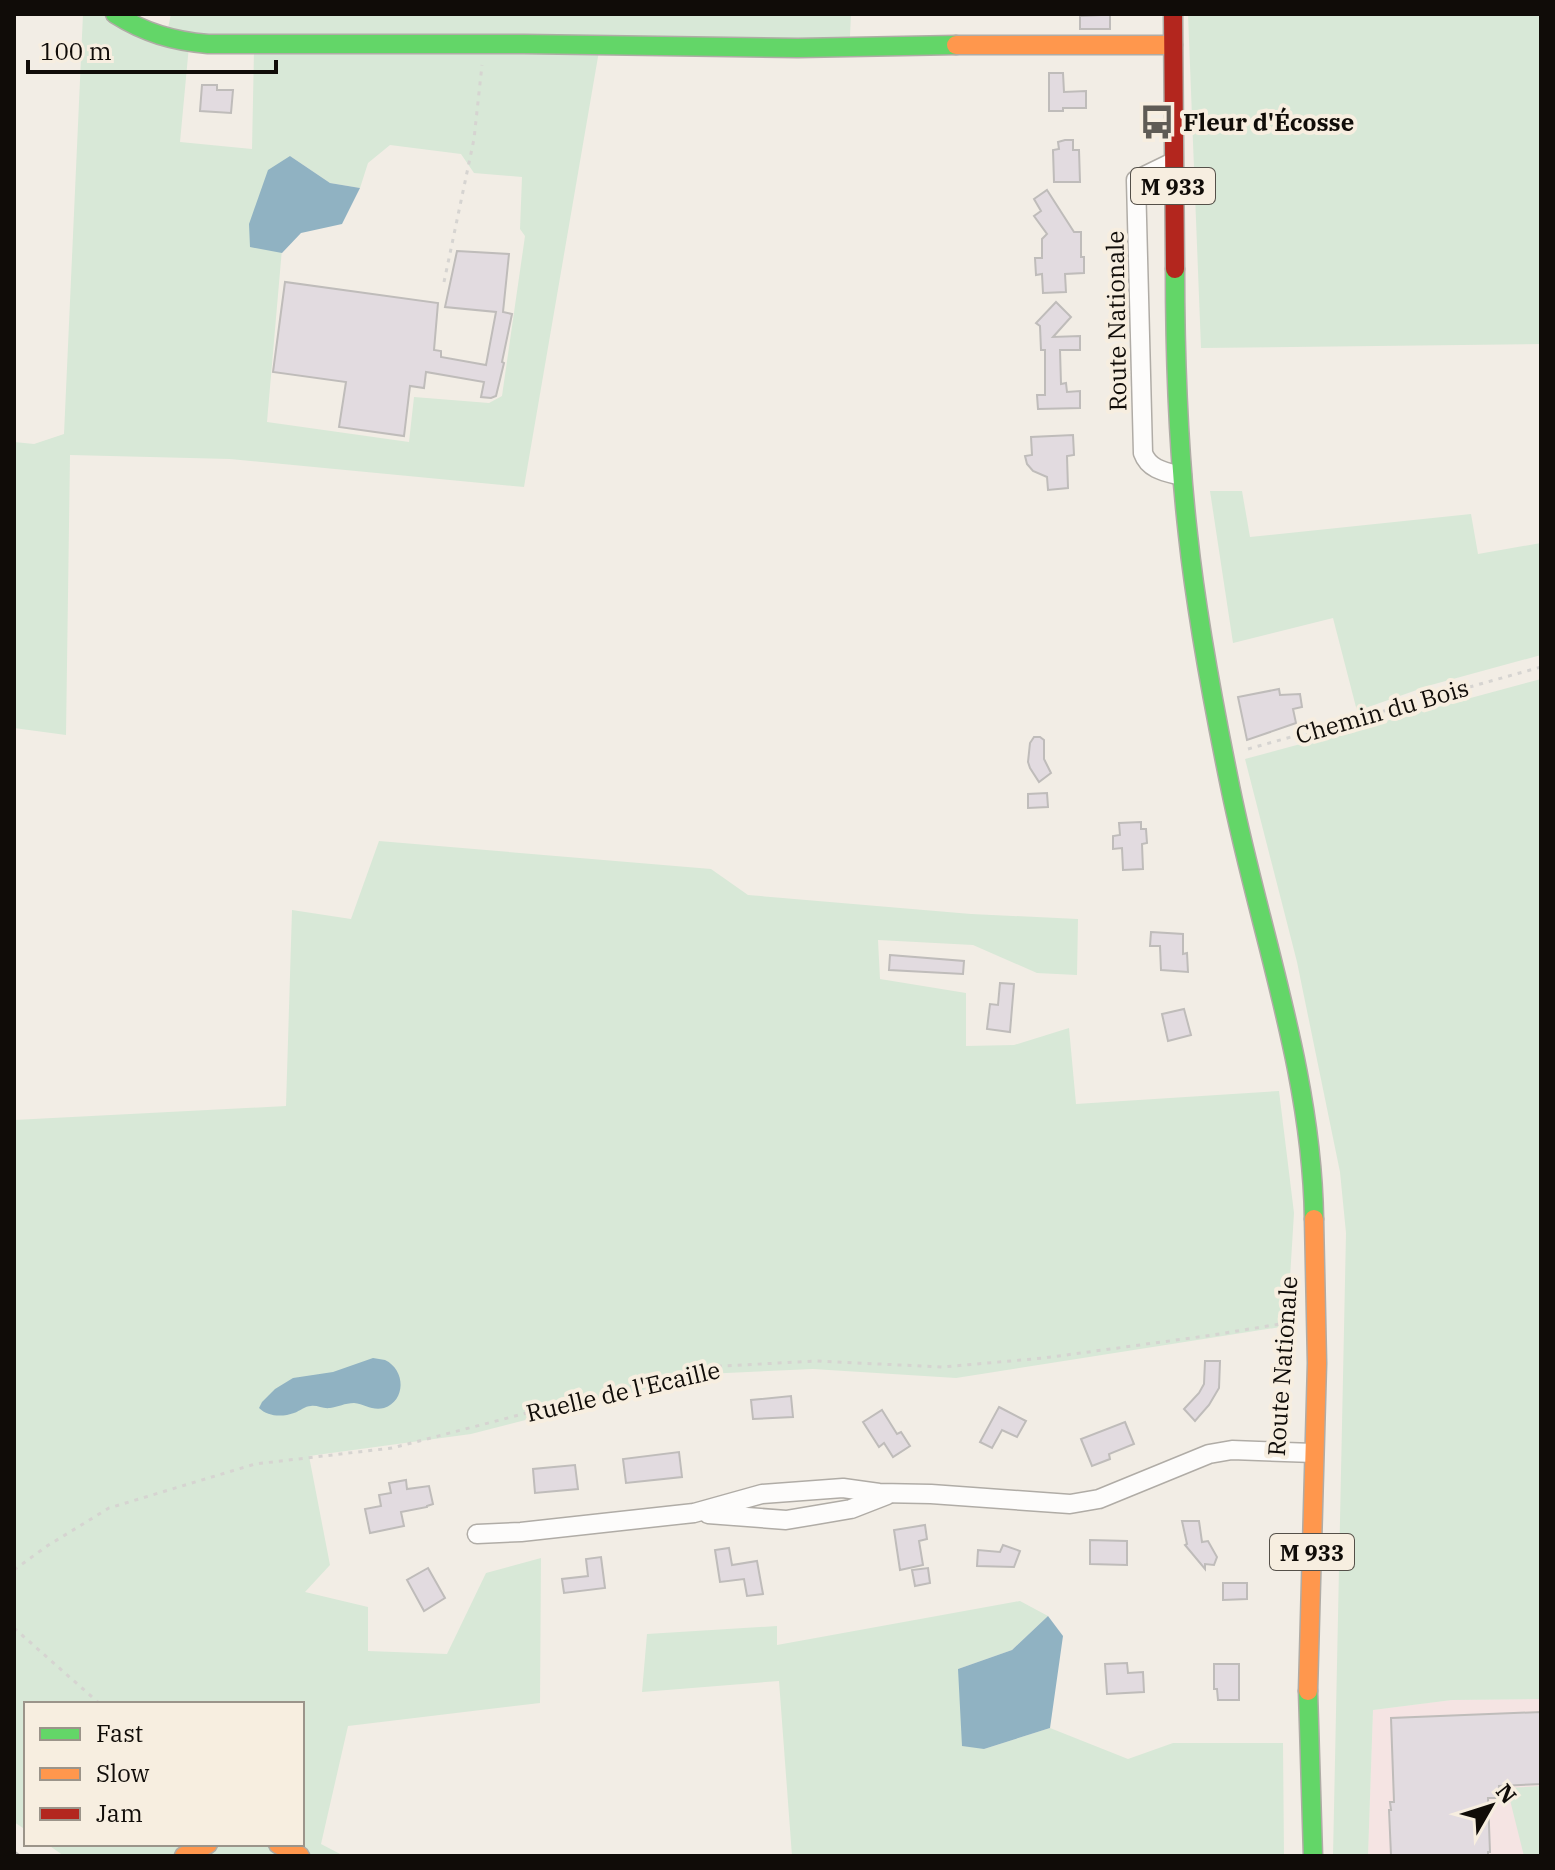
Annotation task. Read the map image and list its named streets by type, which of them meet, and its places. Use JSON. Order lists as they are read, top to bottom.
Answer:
{
  "streets": {
    "main road": ["M 933", "Route Nationale"],
    "path": ["Chemin du Bois", "Ruelle de l'Ecaille"]
  },
  "crossings": [
    ["M 933", "Route Nationale"],
    ["M 933", "Chemin du Bois"],
    ["Route Nationale", "Ruelle de l'Ecaille"]
  ],
  "places": {
    "bus stop": ["Fleur d'Écosse"]
  },
  "legend": ["Fast", "Slow", "Jam"],
  "scale_bar": "100 m",
  "north": "top right"
}
